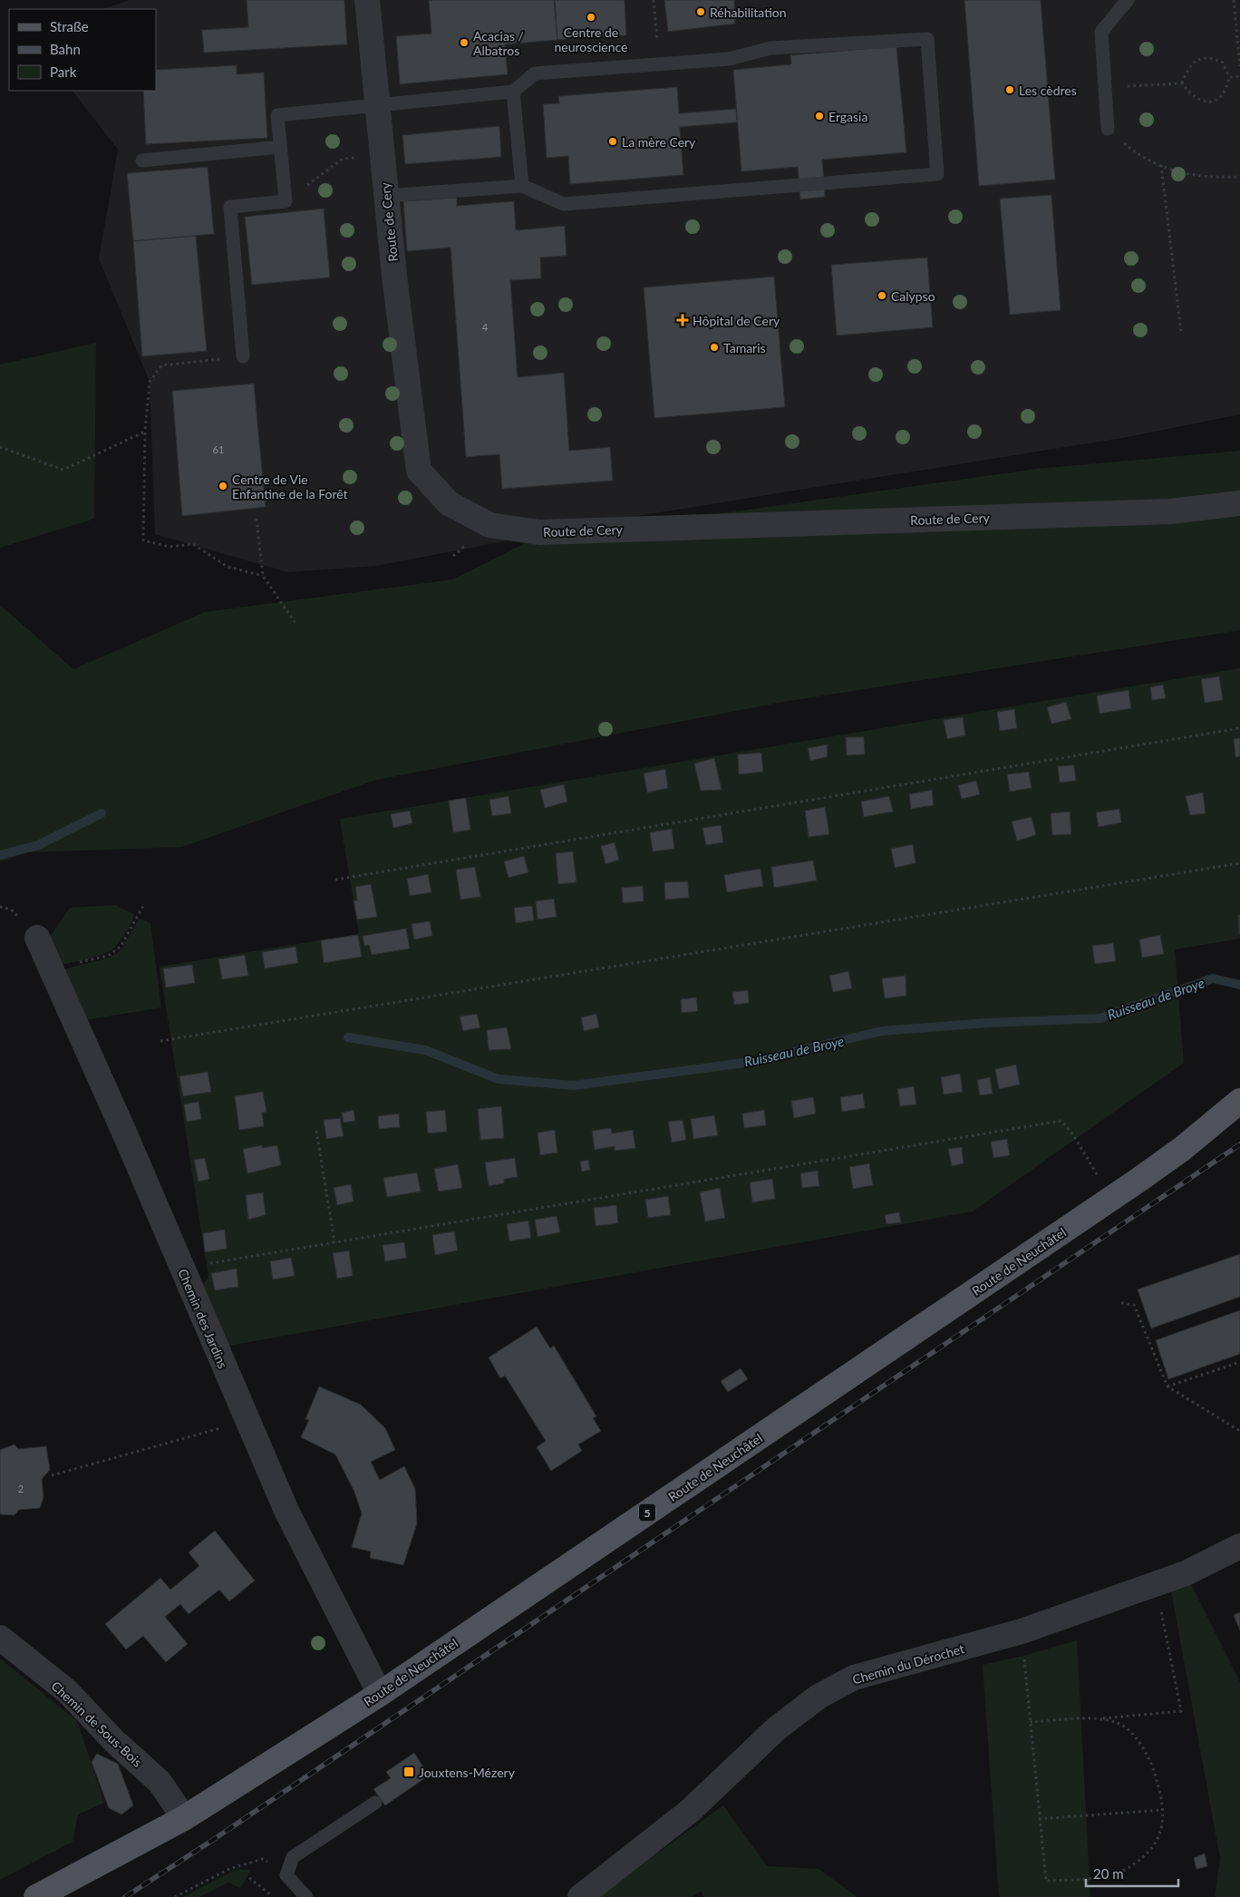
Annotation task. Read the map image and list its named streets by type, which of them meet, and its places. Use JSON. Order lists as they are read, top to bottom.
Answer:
{
  "streets": {
    "main road": ["Route de Neuchâtel", "5"],
    "street": [
      "Route de Cery",
      "Chemin des Jardins",
      "Chemin du Dérochet",
      "Chemin de Sous-Bois"
    ]
  },
  "crossings": [
    ["Route de Neuchâtel", "Chemin des Jardins"],
    ["Route de Neuchâtel", "Chemin de Sous-Bois"]
  ],
  "water": ["Ruisseau de Broye"],
  "places": {
    "other": [
      "Réhabilitation",
      "Centre de neuroscience",
      "Acacias / Albatros",
      "Les cèdres",
      "Ergasia",
      "La mère Cery",
      "Calypso",
      "Tamaris",
      "Centre de Vie Enfantine de la Forêt"
    ],
    "health": ["Hôpital de Cery"],
    "transit": ["Jouxtens-Mézery"]
  },
  "house_numbers": ["4", "61", "2"],
  "legend": ["Straße", "Bahn", "Park"],
  "scale_bar": "20 m"
}
